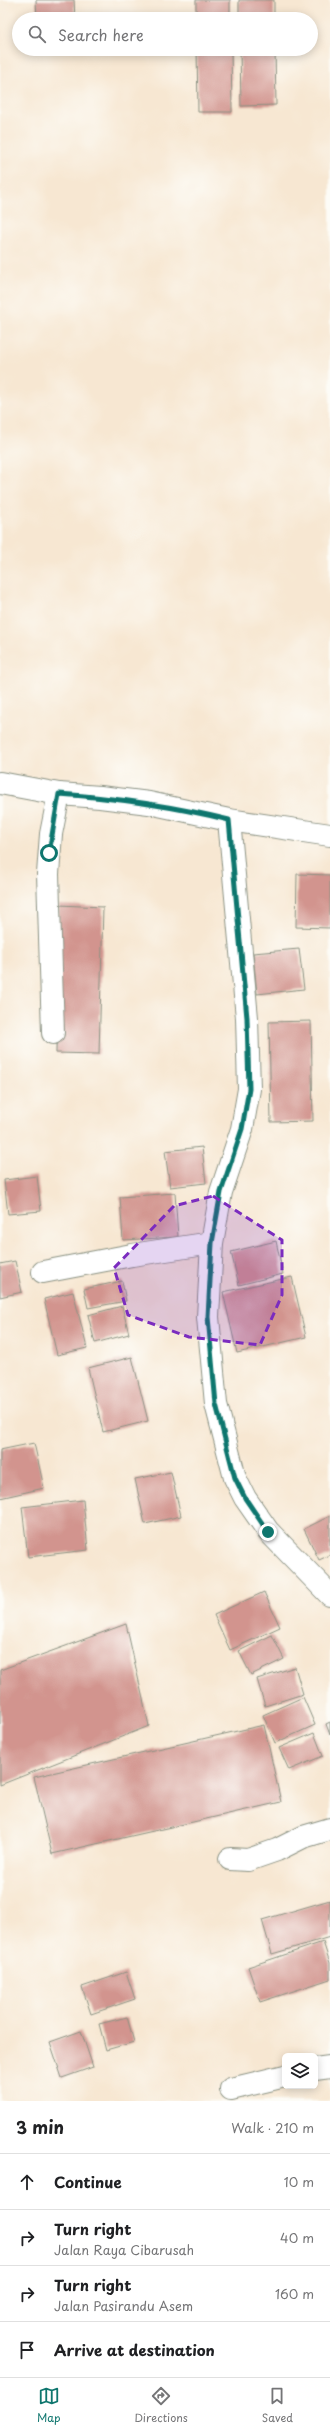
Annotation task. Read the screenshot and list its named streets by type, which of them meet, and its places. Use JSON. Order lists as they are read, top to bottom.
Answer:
{
  "page": {
    "search": "Search here",
    "heading": ["3 min", "Walk · 210 m"],
    "list": [
      ["Continue", "10 m"],
      ["Turn right", "Jalan Raya Cibarusah", "40 m"],
      ["Turn right", "Jalan Pasirandu Asem", "160 m"],
      "Arrive at destination"
    ],
    "nav": ["Map", "Directions", "Saved"]
  }
}
